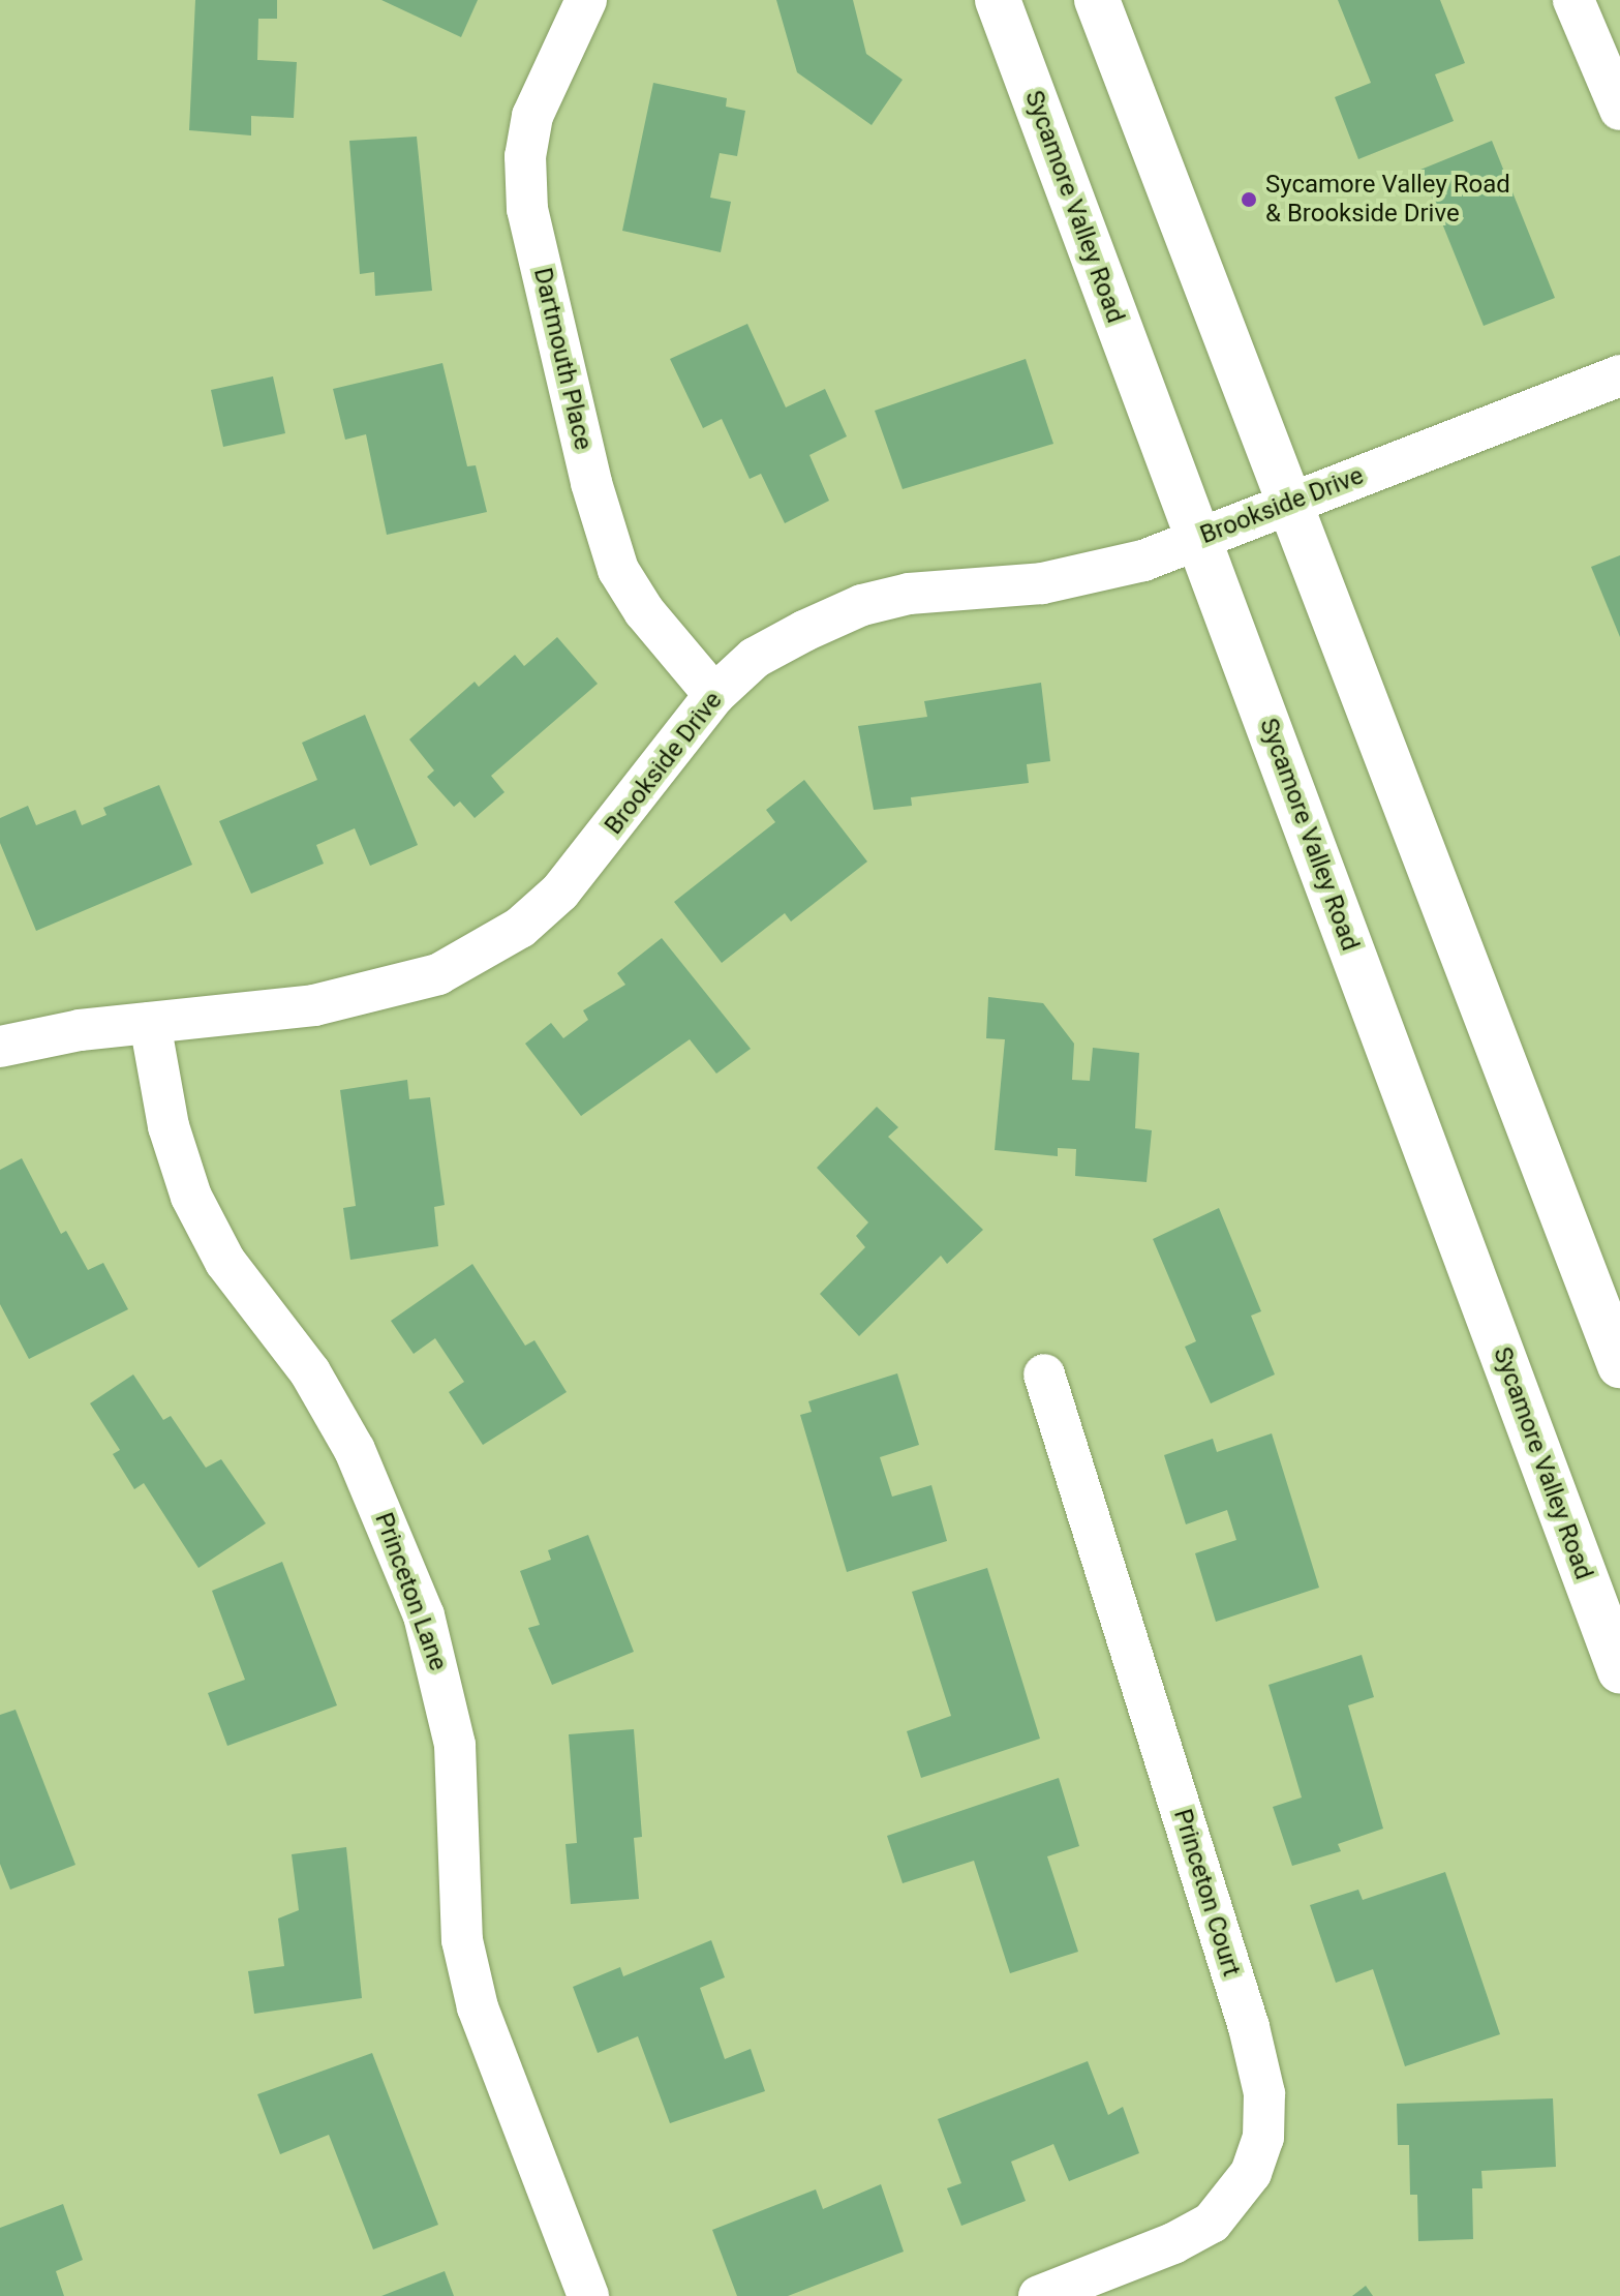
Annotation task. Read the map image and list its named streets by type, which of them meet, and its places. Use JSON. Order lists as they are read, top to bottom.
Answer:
{
  "streets": {
    "main road": ["Sycamore Valley Road"],
    "street": [
      "Dartmouth Place",
      "Brookside Drive",
      "Princeton Lane",
      "Princeton Court"
    ]
  },
  "crossings": [
    ["Sycamore Valley Road", "Brookside Drive"],
    ["Dartmouth Place", "Brookside Drive"],
    ["Brookside Drive", "Princeton Lane"]
  ],
  "places": ["Sycamore Valley Road & Brookside Drive"]
}
